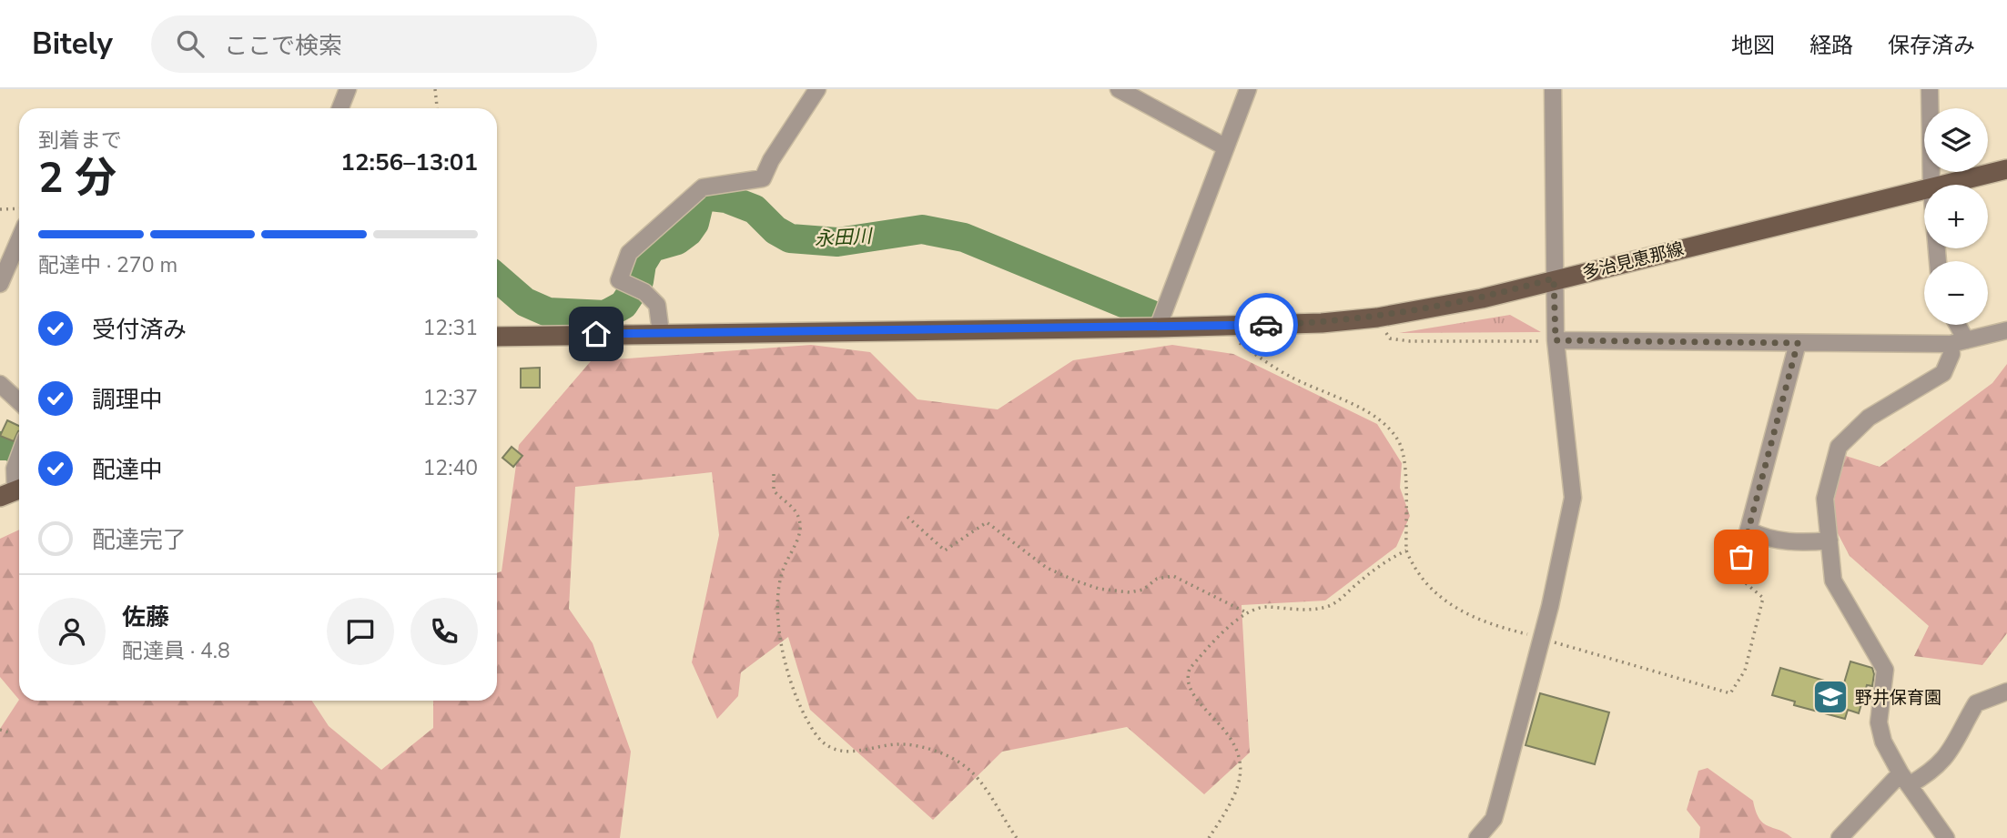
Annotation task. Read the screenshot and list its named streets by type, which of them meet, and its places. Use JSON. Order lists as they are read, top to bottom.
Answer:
{
  "streets": {
    "main road": ["多治見恵那線"]
  },
  "water": ["永田川"],
  "places": {
    "school or university": ["野井保育園"]
  },
  "page": {
    "header": "Bitely",
    "search": "ここで検索",
    "nav": ["地図", "経路", "保存済み"],
    "map_buttons": ["+", "−"],
    "heading": ["2 分", "到着まで", "12:56–13:01"],
    "panel": ["佐藤", "配達員 · 4.8"],
    "bar": "配達中 · 270 m",
    "list": [
      ["受付済み", "12:31"],
      ["調理中", "12:37"],
      ["配達中", "12:40"],
      "配達完了"
    ]
  }
}
